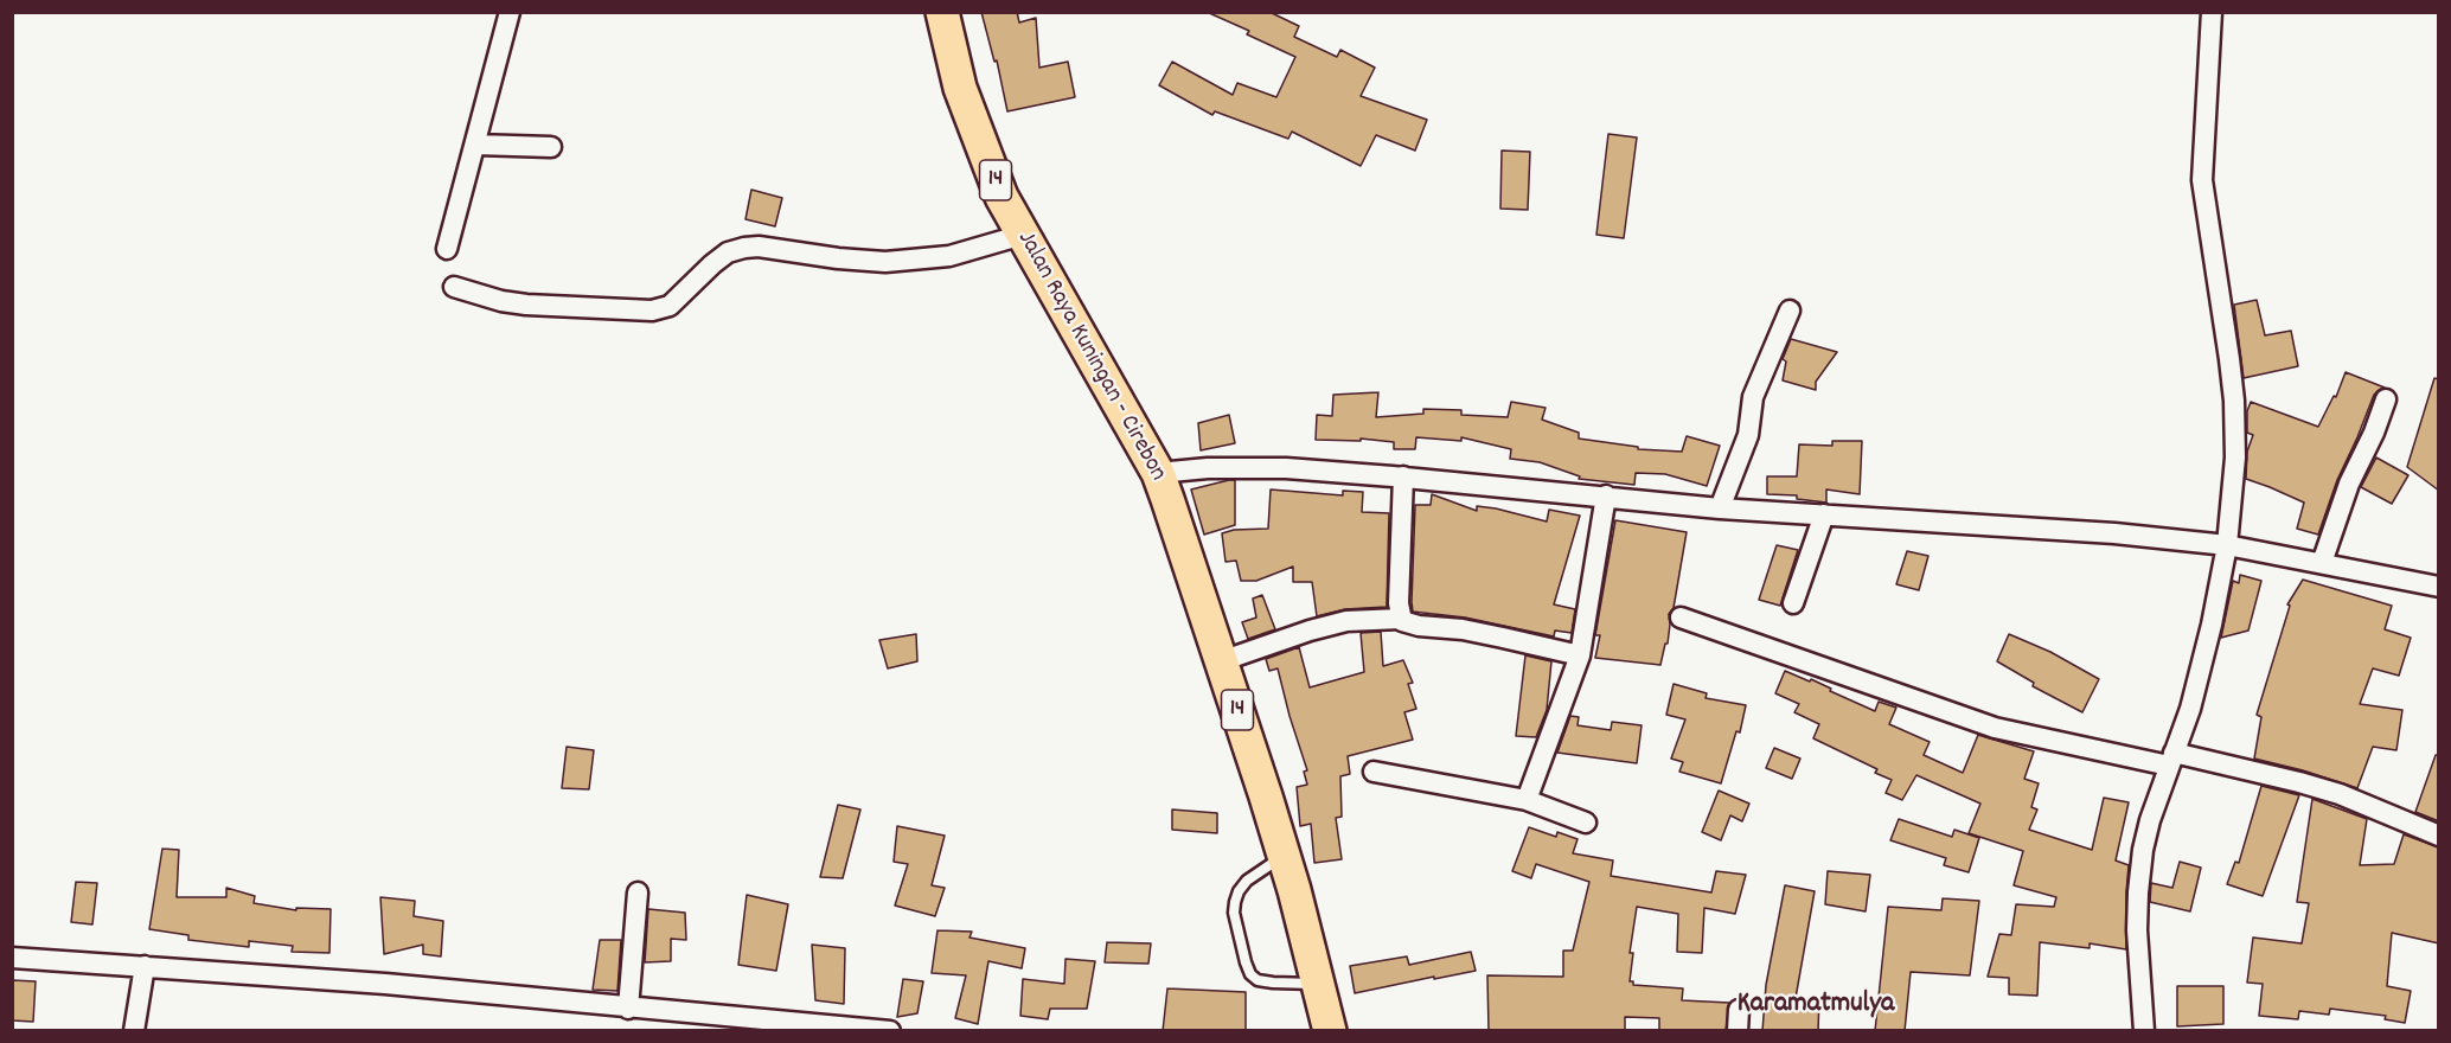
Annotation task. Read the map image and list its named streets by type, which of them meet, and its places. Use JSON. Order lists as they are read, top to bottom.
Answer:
{
  "streets": {
    "highway": ["14", "Jalan Raya Kuningan - Cirebon"]
  },
  "districts": ["Karamatmulya"]
}
